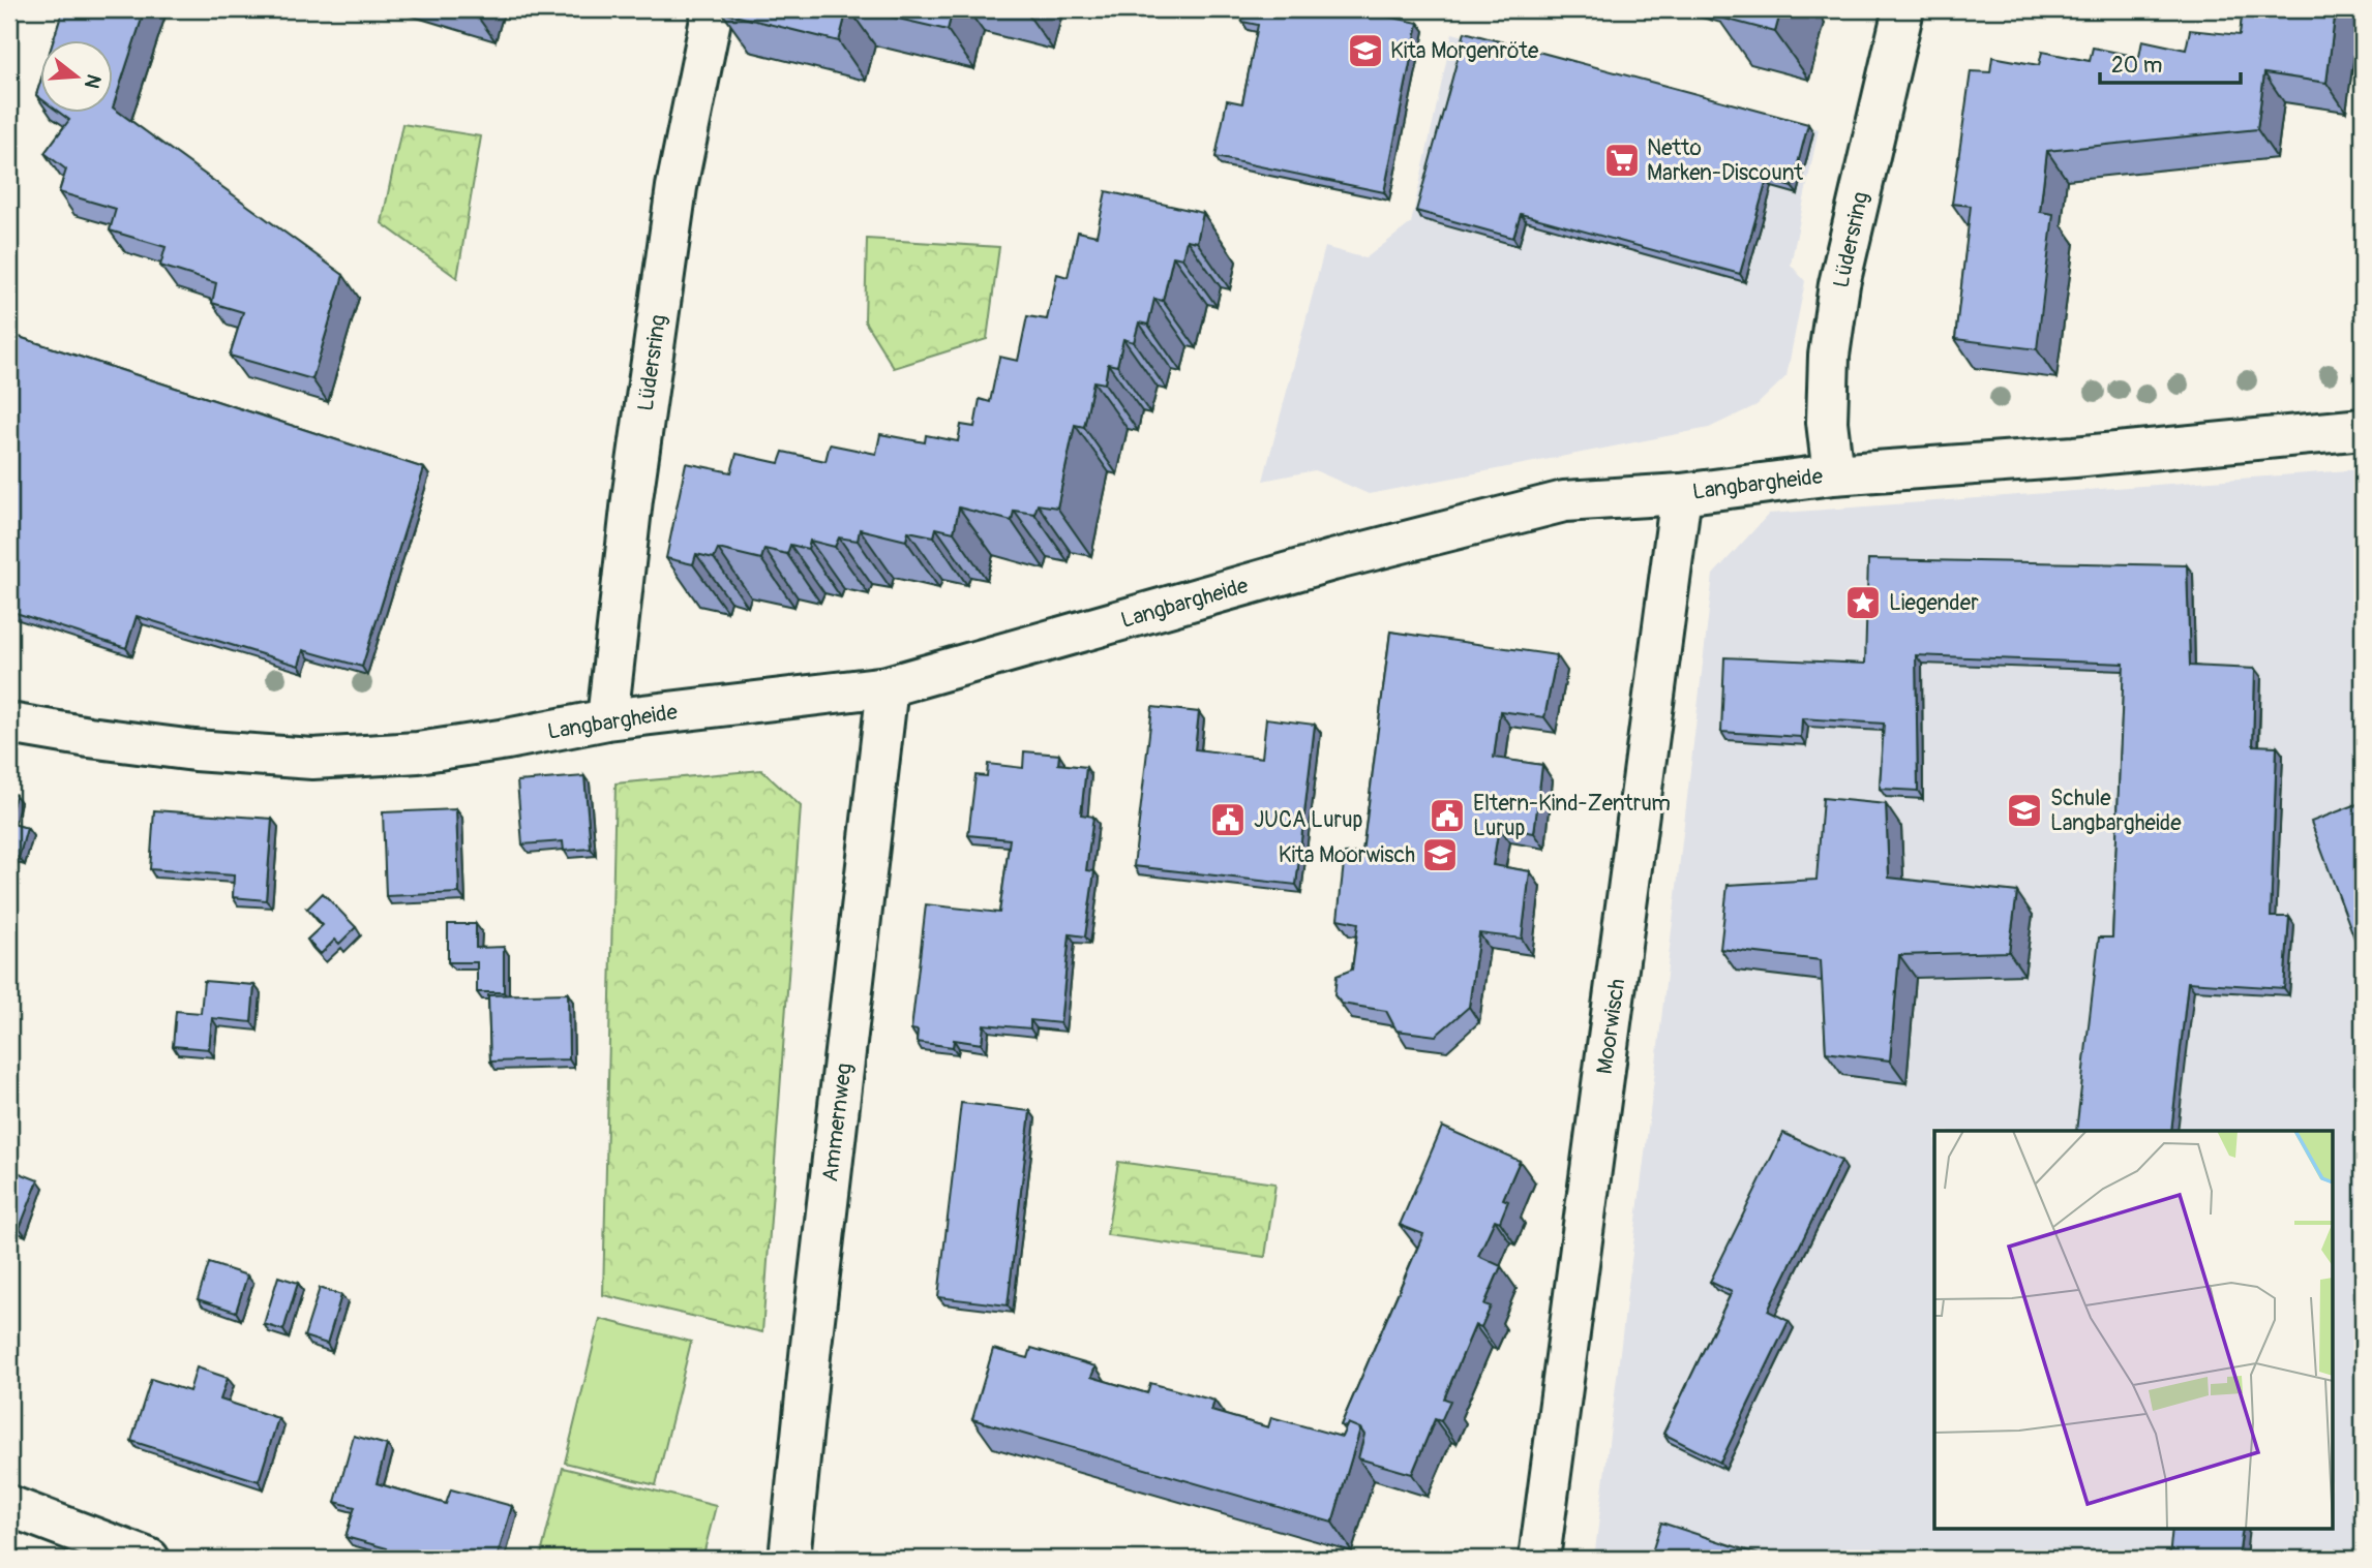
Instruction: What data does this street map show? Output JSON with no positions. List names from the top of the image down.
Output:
{
  "streets": {
    "street": [
      "Lüdersring",
      "Langbargheide",
      "Moorwisch",
      "Ammernweg"
    ]
  },
  "crossings": [
    ["Lüdersring", "Langbargheide"],
    ["Langbargheide", "Moorwisch"],
    ["Langbargheide", "Ammernweg"]
  ],
  "places": {
    "school or university": ["Kita Morgenröte", "Schule Langbargheide", "Kita Moorwisch"],
    "supermarket": ["Netto Marken-Discount"],
    "place": ["Liegender"],
    "public building": ["Eltern-Kind-Zentrum Lurup", "JUCA Lurup"]
  },
  "scale_bar": "20 m",
  "north": "right"
}
